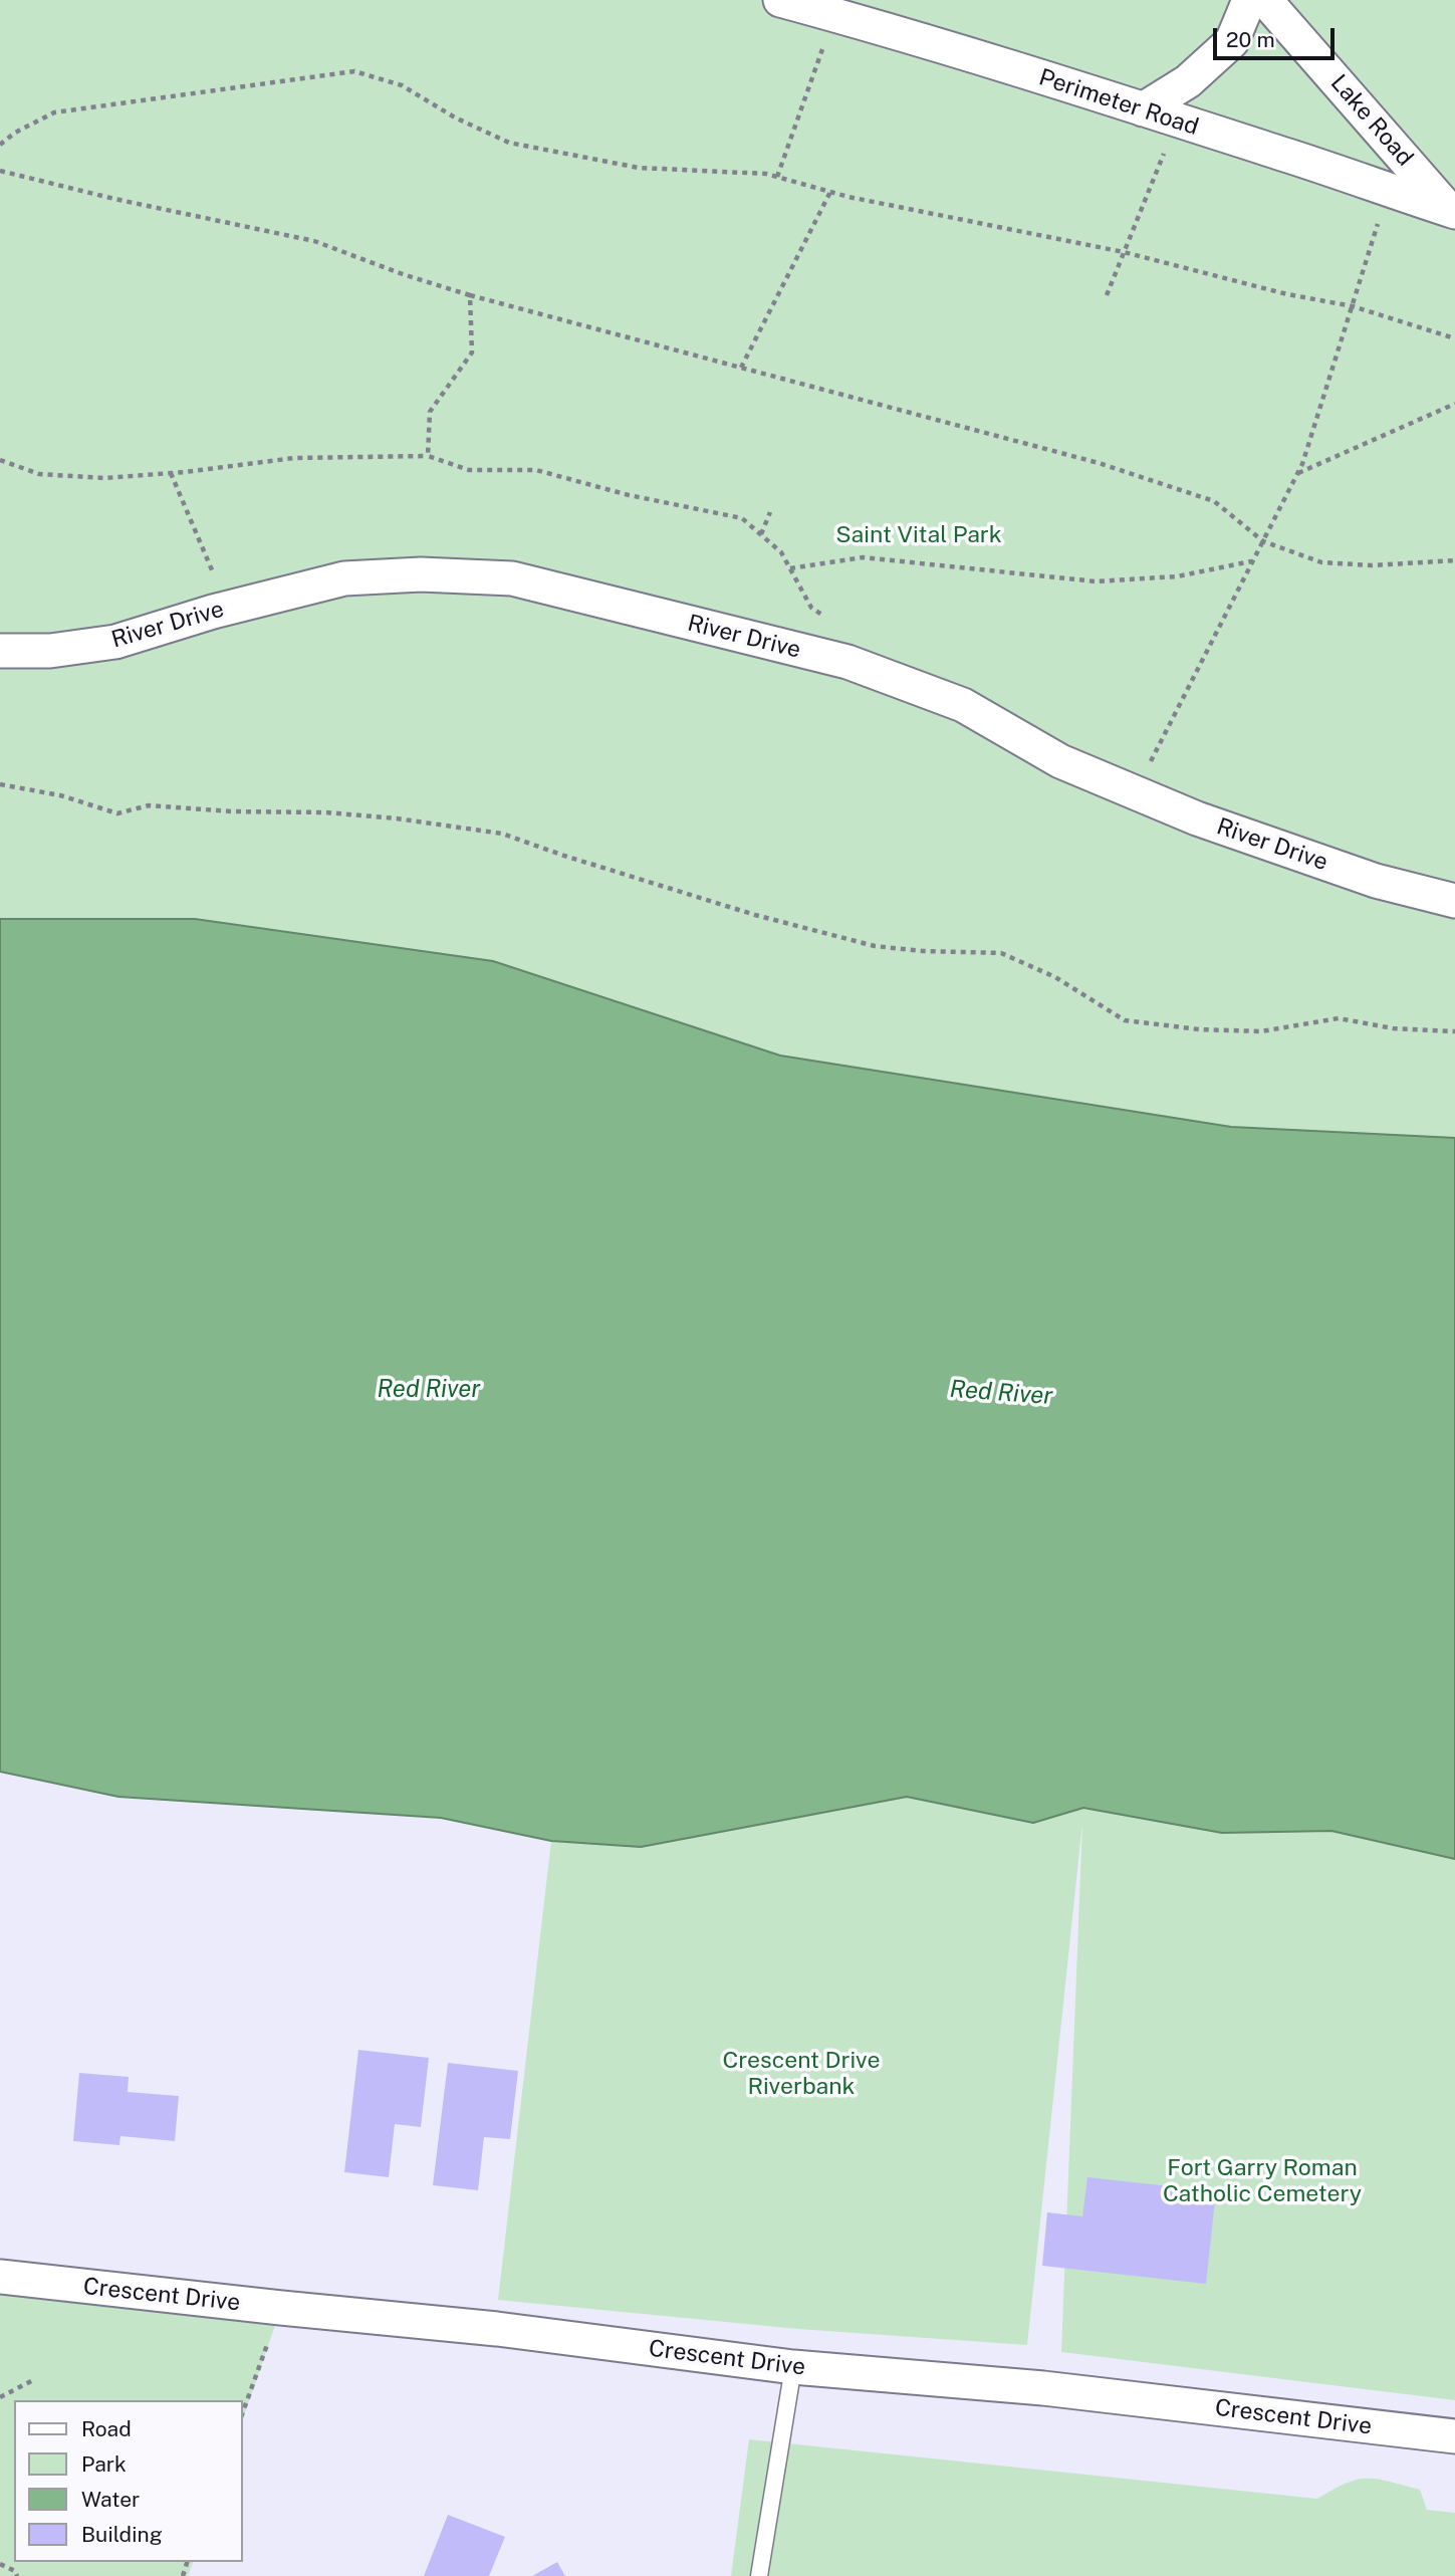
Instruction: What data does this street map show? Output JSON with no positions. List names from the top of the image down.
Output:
{
  "streets": {
    "street": [
      "Perimeter Road",
      "Lake Road",
      "River Drive",
      "Crescent Drive"
    ]
  },
  "crossings": [
    ["Perimeter Road", "Lake Road"]
  ],
  "water": ["Red River"],
  "parks": ["Saint Vital Park", "Crescent Drive Riverbank", "Fort Garry Roman Catholic Cemetery"],
  "legend": [
    "Road",
    "Park",
    "Water",
    "Building"
  ],
  "scale_bar": "20 m"
}
